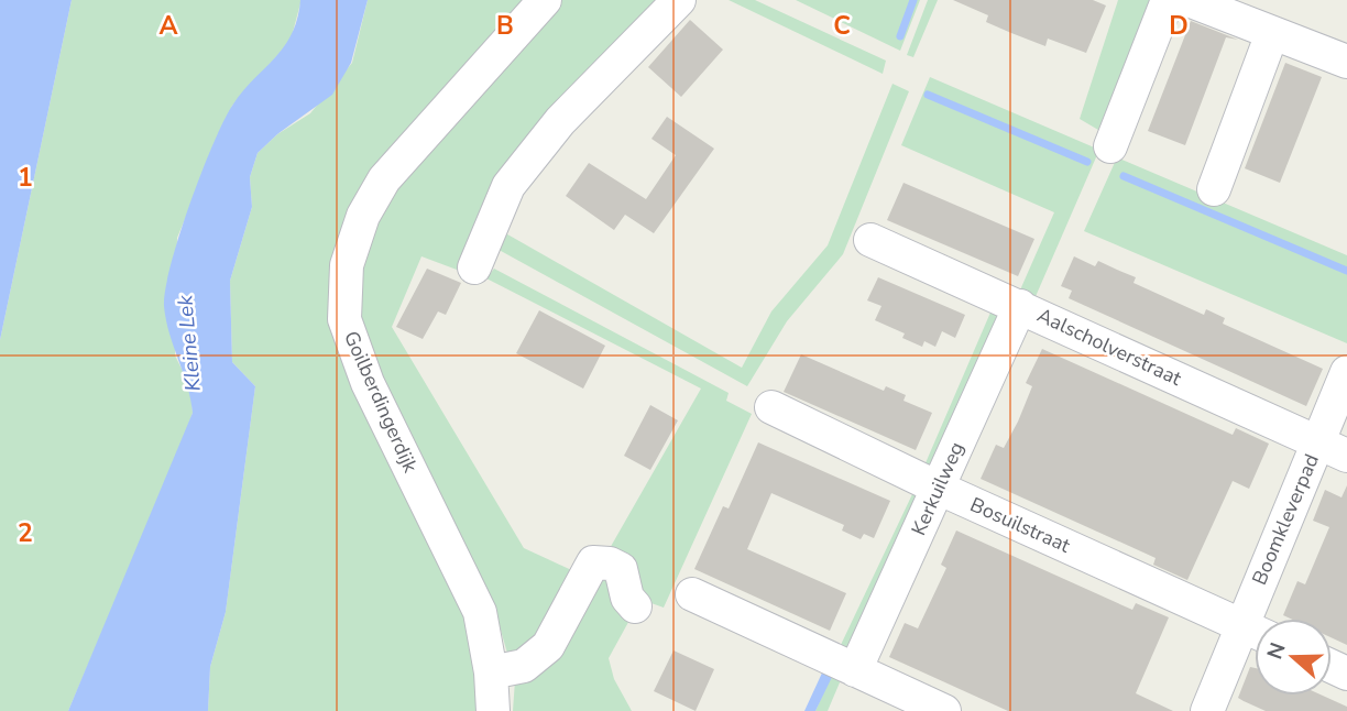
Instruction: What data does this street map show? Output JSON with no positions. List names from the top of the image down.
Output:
{
  "streets": {
    "street": [
      "Aalscholverstraat",
      "Goilberdingerdijk",
      "Kerkuilweg",
      "Boomkleverpad",
      "Bosuilstraat"
    ]
  },
  "crossings": [
    ["Aalscholverstraat", "Kerkuilweg"],
    ["Aalscholverstraat", "Boomkleverpad"],
    ["Kerkuilweg", "Bosuilstraat"]
  ],
  "water": ["Kleine Lek"],
  "north": "left",
  "grid": {
    "columns": [
      "A",
      "B",
      "C",
      "D"
    ],
    "rows": ["1", "2"]
  }
}
